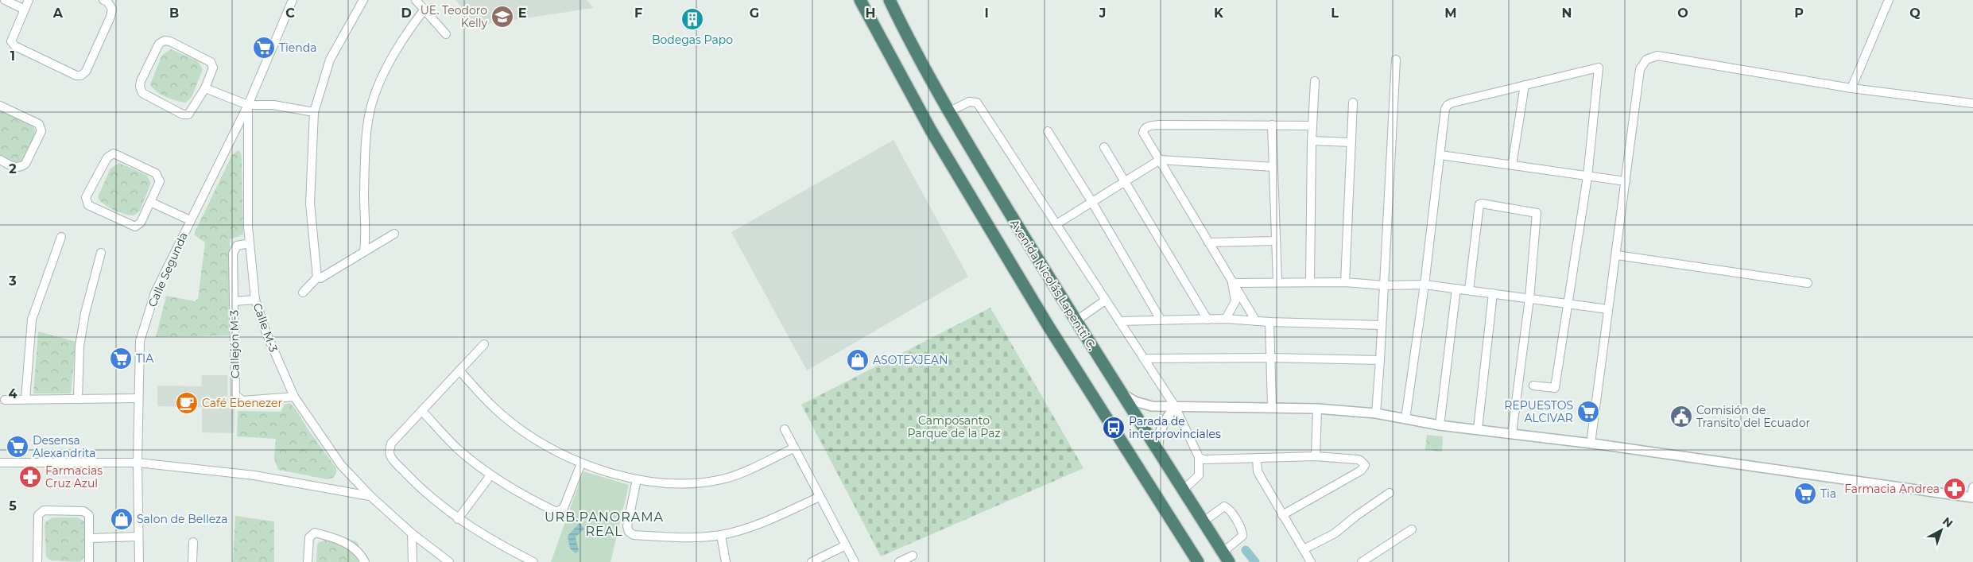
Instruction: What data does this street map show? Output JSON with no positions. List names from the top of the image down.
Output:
{
  "streets": {
    "highway": ["Avenida Nicolás Lapentti C."],
    "street": ["Calle Segunda", "Calle M-3", "Callejón M-3"]
  },
  "crossings": [
    ["Calle Segunda", "Calle M-3"],
    ["Calle M-3", "Callejón M-3"]
  ],
  "districts": ["URB.PANORAMA REAL"],
  "parks": ["Camposanto Parque de la Paz"],
  "places": {
    "school or university": ["UE. Teodoro Kelly"],
    "building": ["Bodegas Papo"],
    "supermarket": [
      "Tienda",
      "TIA",
      "REPUESTOS ALCIVAR",
      "Desensa Alexandrita",
      "Tia"
    ],
    "shop": ["ASOTEXJEAN", "Salon de Belleza"],
    "cafe": ["Café Ebenezer"],
    "public building": ["Comisión de Transito del Ecuador"],
    "bus stop": ["Parada de interprovinciales"],
    "pharmacy": ["Farmacias Cruz Azul", "Farmacia Andrea"]
  },
  "north": "top right",
  "grid": {
    "columns": [
      "A",
      "B",
      "C",
      "D",
      "E",
      "F",
      "G",
      "H",
      "I",
      "J",
      "K",
      "L",
      "M",
      "N",
      "O",
      "P",
      "Q"
    ],
    "rows": [
      "1",
      "2",
      "3",
      "4",
      "5"
    ]
  }
}
